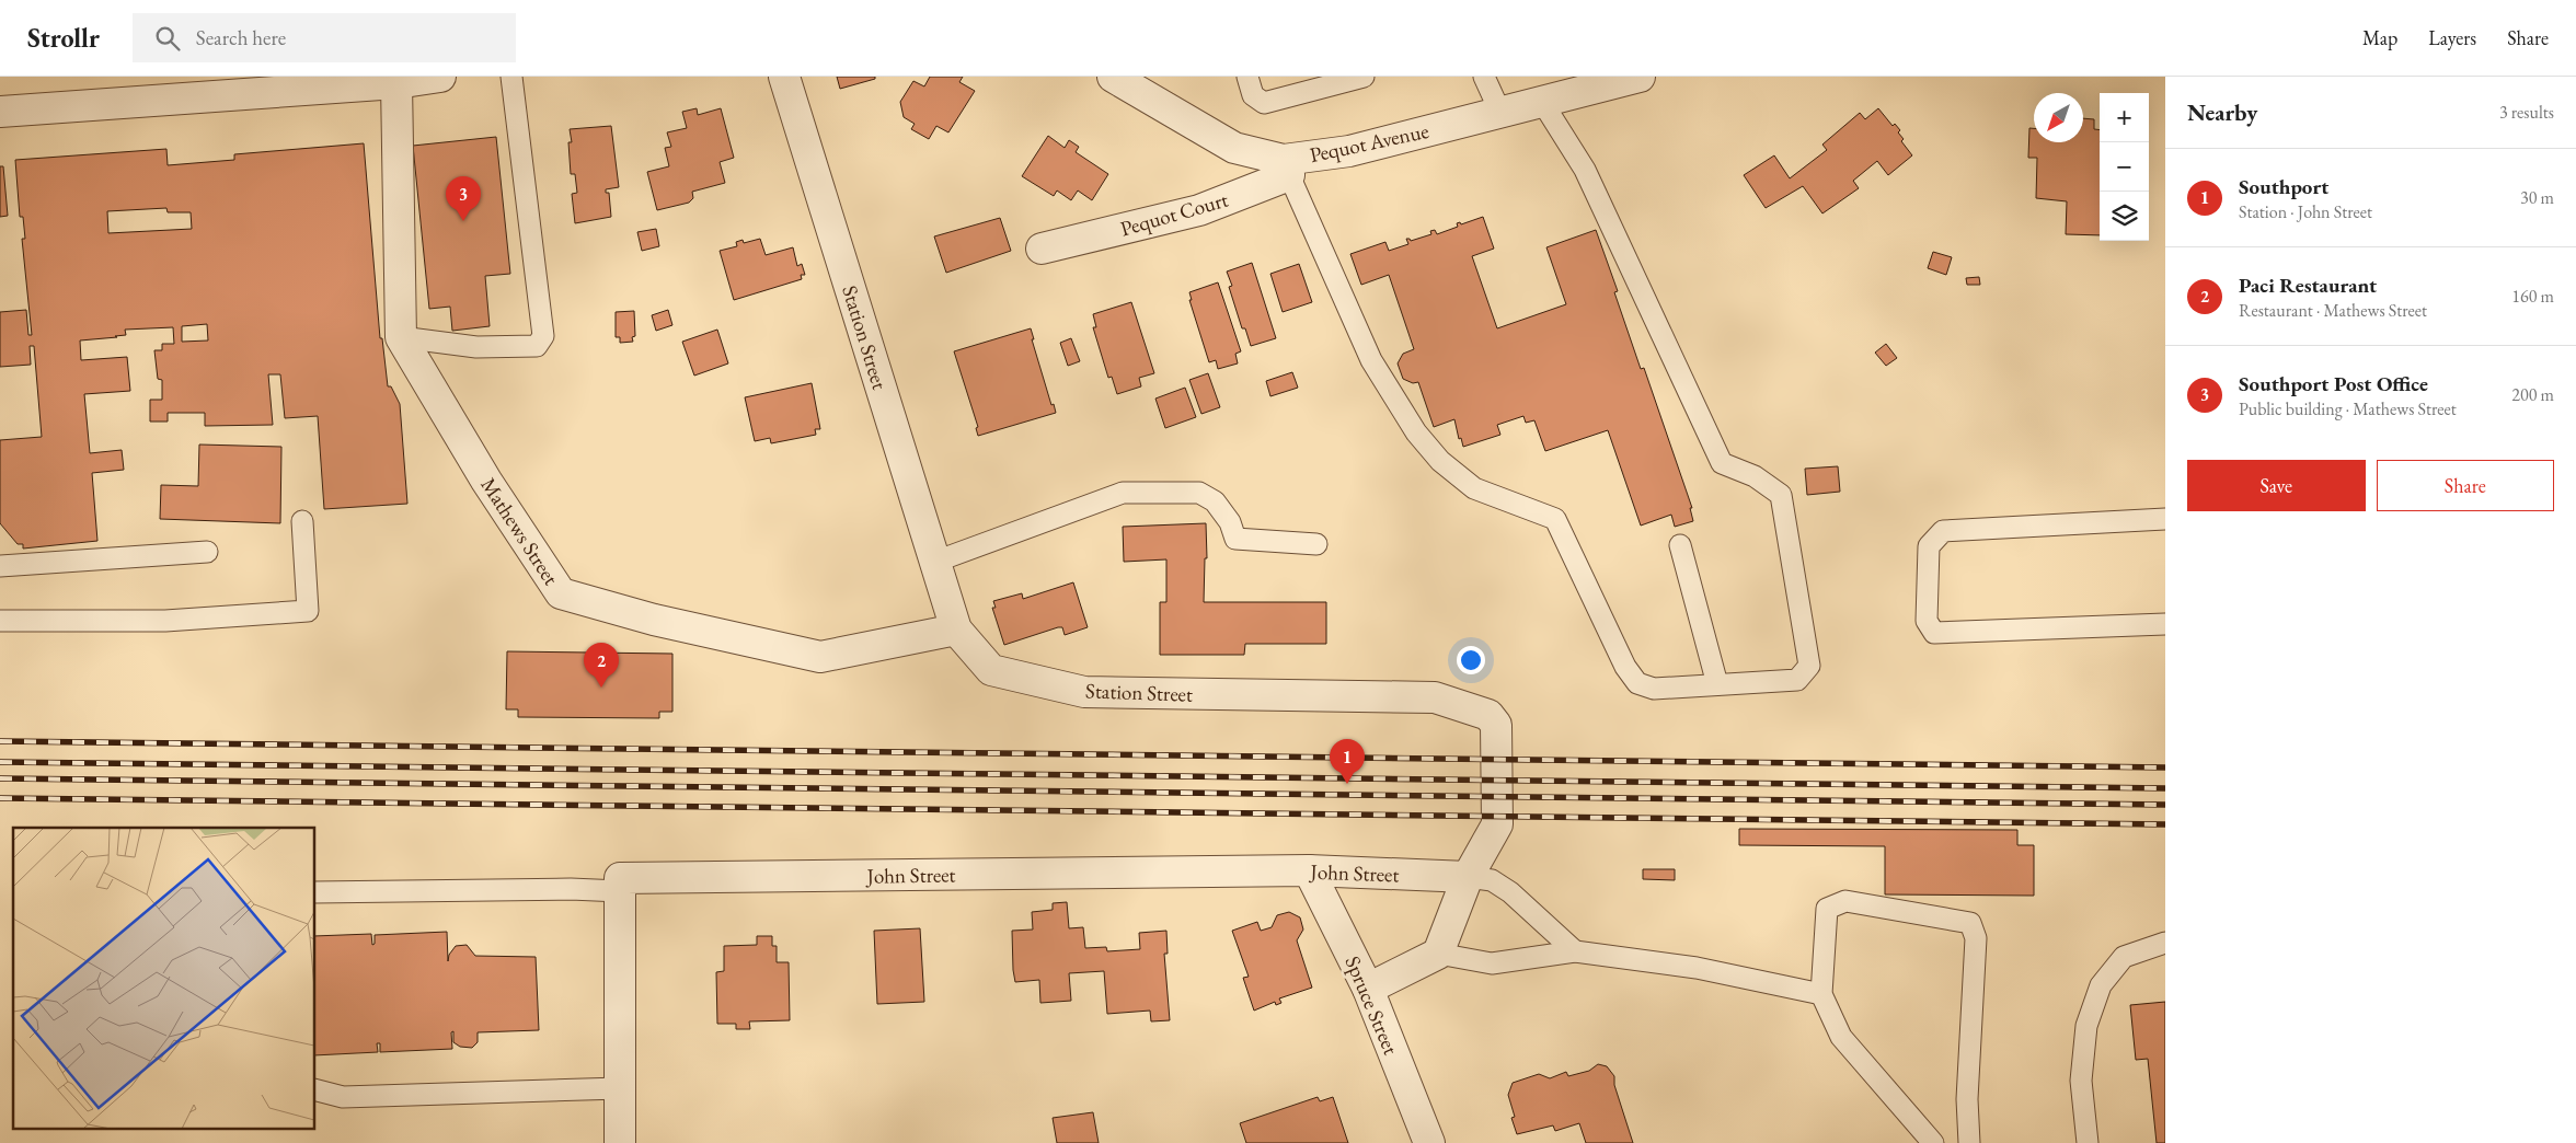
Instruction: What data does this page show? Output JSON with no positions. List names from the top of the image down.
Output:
{
  "streets": {
    "street": [
      "Pequot Avenue",
      "Pequot Court",
      "Station Street",
      "Mathews Street",
      "John Street",
      "Spruce Street"
    ]
  },
  "crossings": [
    ["Pequot Avenue", "Pequot Court"],
    ["Station Street", "Mathews Street"],
    ["Station Street", "John Street"],
    ["John Street", "Spruce Street"]
  ],
  "north": "bottom left",
  "page": {
    "header": "Strollr",
    "search": "Search here",
    "nav": ["Map", "Layers", "Share"],
    "heading": ["Nearby", "3 results"],
    "map_buttons": ["+", "−"],
    "list": [
      {
        "mark": "1",
        "name": "Southport",
        "note": "Station · John Street",
        "value": "30 m"
      },
      {
        "mark": "2",
        "name": "Paci Restaurant",
        "note": "Restaurant · Mathews Street",
        "value": "160 m"
      },
      {
        "mark": "3",
        "name": "Southport Post Office",
        "note": "Public building · Mathews Street",
        "value": "200 m"
      }
    ],
    "pins": ["3", "2", "1"],
    "buttons": ["Save", "Share"]
  }
}
